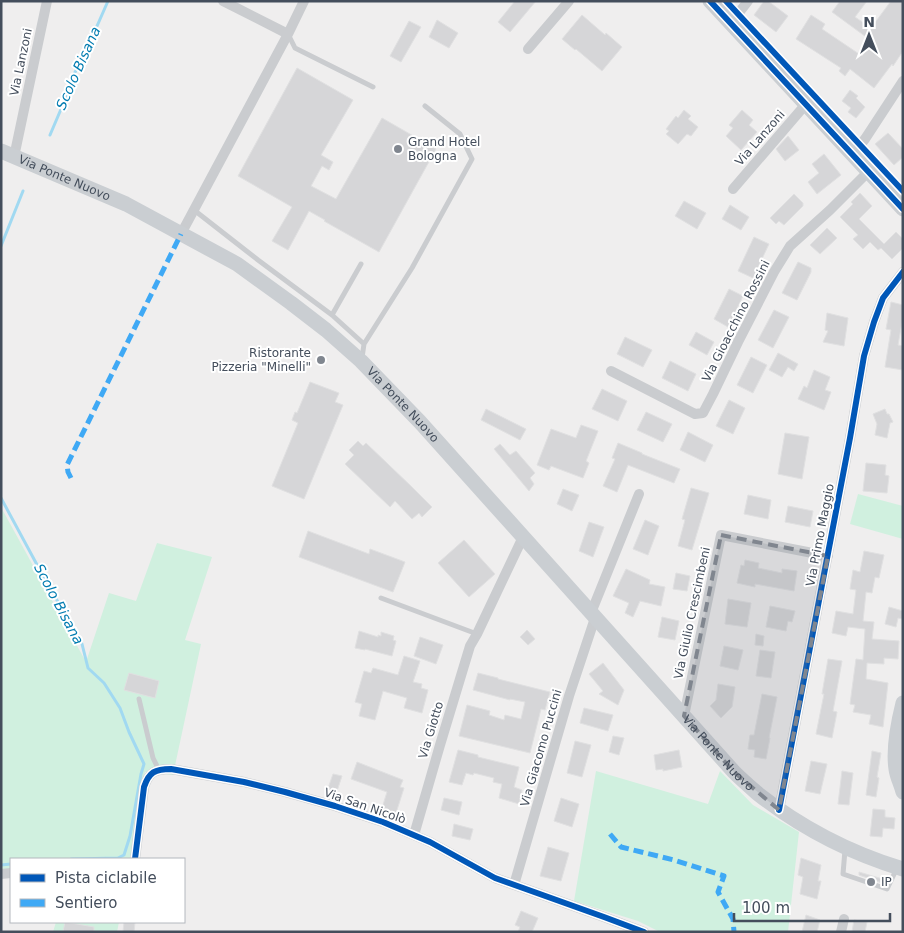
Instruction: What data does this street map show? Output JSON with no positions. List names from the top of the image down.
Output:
{
  "streets": {
    "main road": ["Via Ponte Nuovo"],
    "street": [
      "Via Lanzoni",
      "Via Gioacchino Rossini",
      "Via Primo Maggio",
      "Via Giulio Crescimbeni",
      "Via Giotto",
      "Via Giacomo Puccini",
      "Via San Nicolò"
    ]
  },
  "crossings": [
    ["Via Lanzoni", "Via Ponte Nuovo"],
    ["Via Ponte Nuovo", "Via Primo Maggio"],
    ["Via Ponte Nuovo", "Via Giulio Crescimbeni"],
    ["Via Ponte Nuovo", "Via Giotto"],
    ["Via Ponte Nuovo", "Via Giacomo Puccini"],
    ["Via Primo Maggio", "Via Giulio Crescimbeni"],
    ["Via Giotto", "Via San Nicolò"],
    ["Via Giacomo Puccini", "Via San Nicolò"]
  ],
  "water": ["Scolo Bisana"],
  "places": ["Grand Hotel Bologna", "Ristorante Pizzeria \"Minelli\"", "IP"],
  "legend": ["Pista ciclabile", "Sentiero"],
  "scale_bar": "100 m",
  "north": "top"
}
